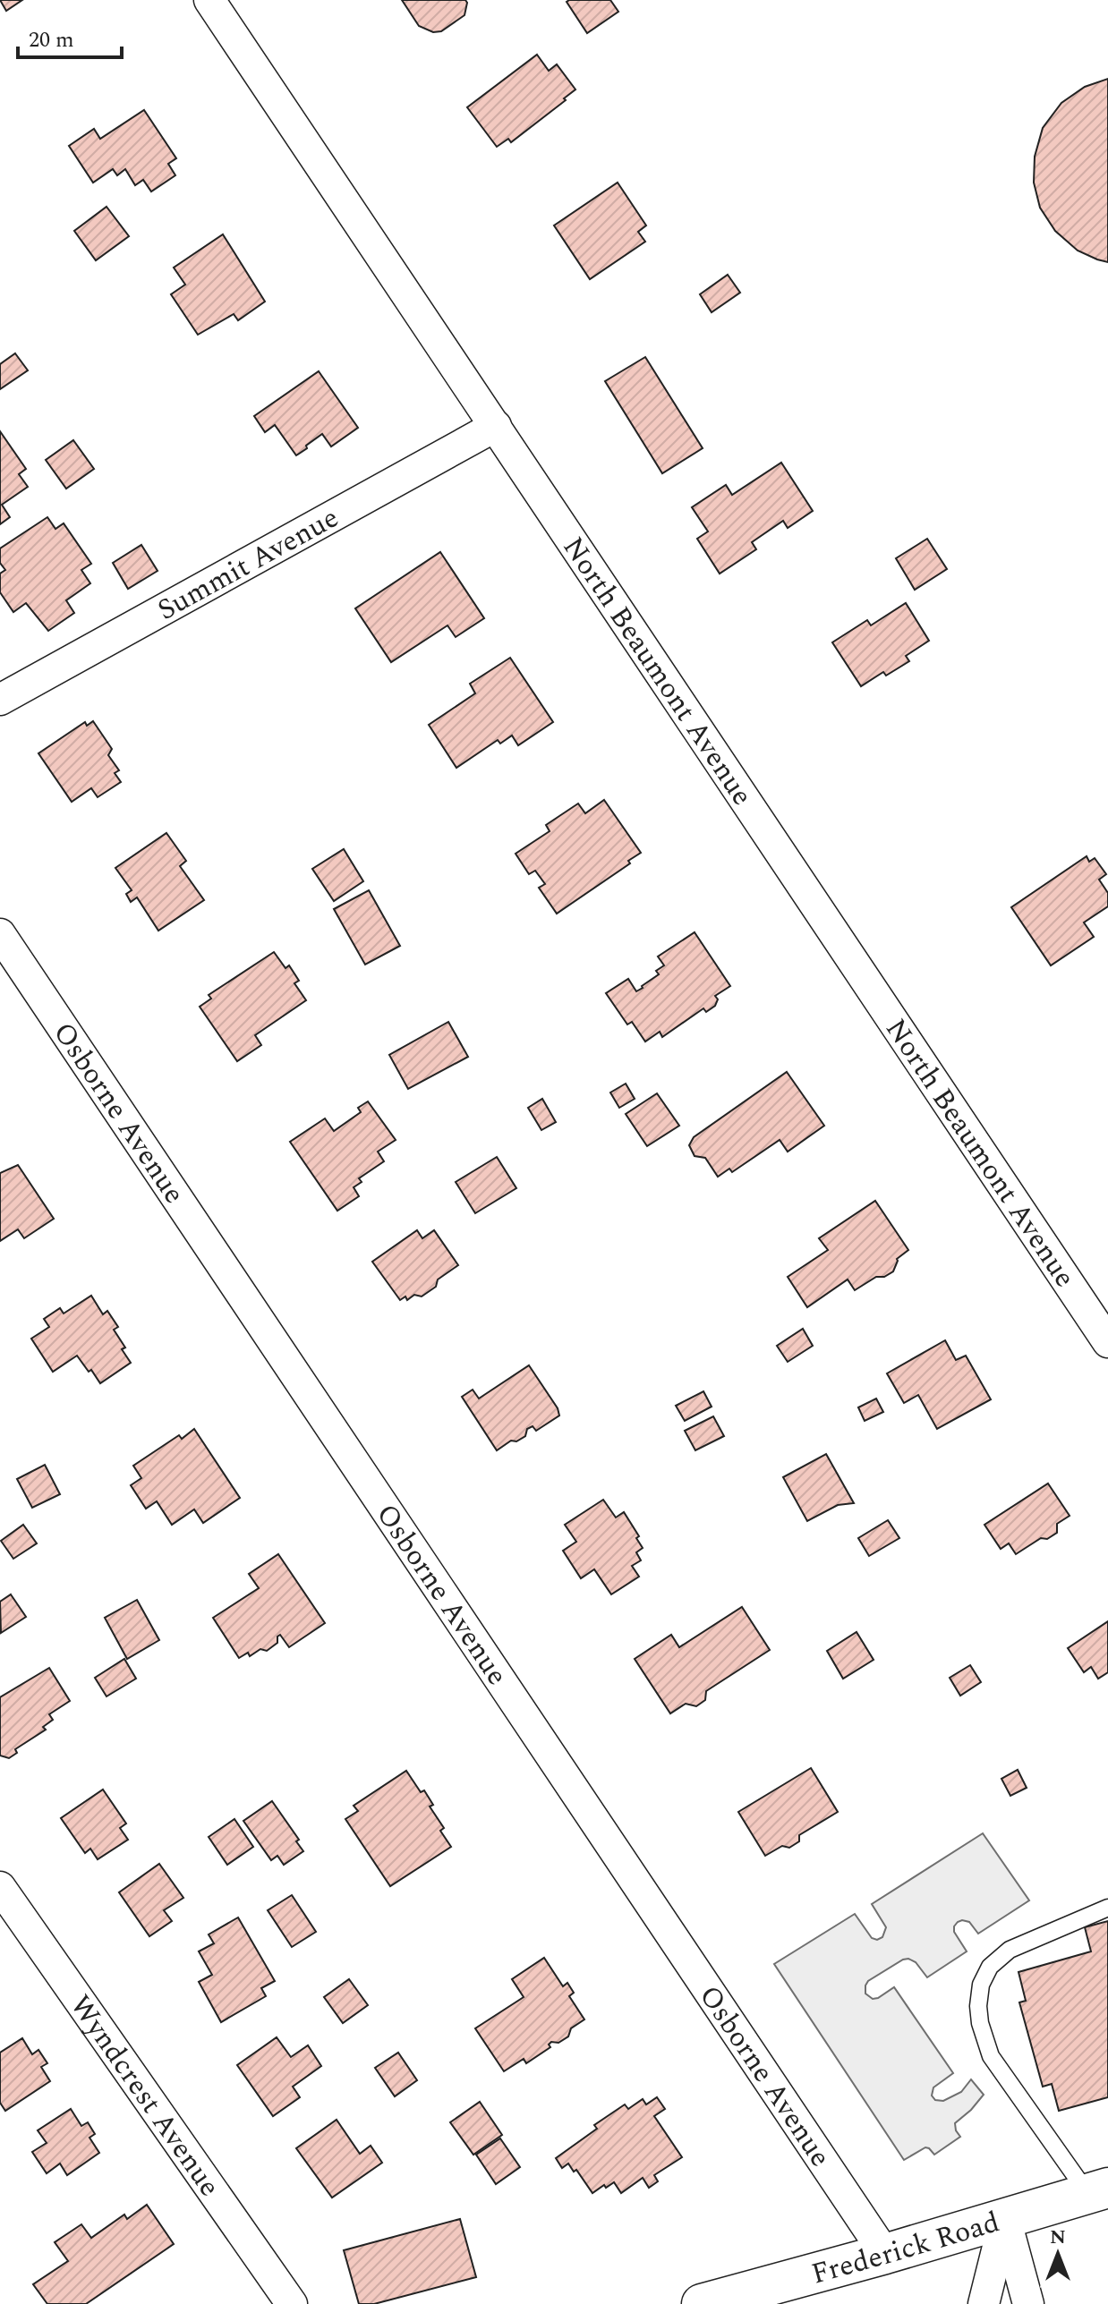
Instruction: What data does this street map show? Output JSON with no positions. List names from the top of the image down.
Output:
{
  "streets": {
    "main road": ["Frederick Road"],
    "street": [
      "Summit Avenue",
      "North Beaumont Avenue",
      "Osborne Avenue",
      "Wyndcrest Avenue"
    ]
  },
  "crossings": [
    ["Summit Avenue", "North Beaumont Avenue"],
    ["Osborne Avenue", "Frederick Road"]
  ],
  "scale_bar": "20 m",
  "north": "top"
}
